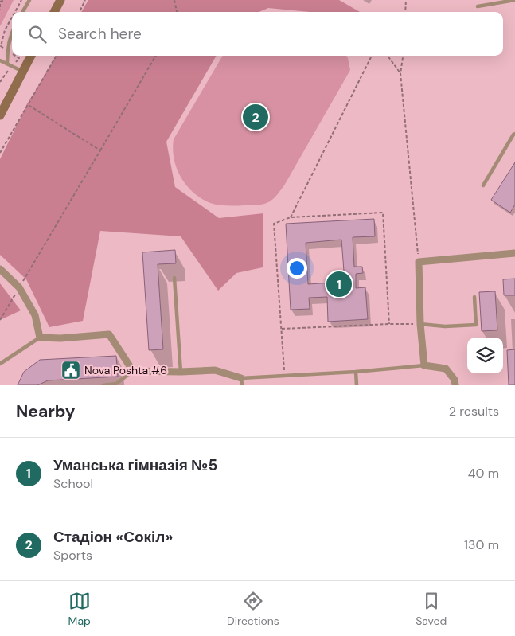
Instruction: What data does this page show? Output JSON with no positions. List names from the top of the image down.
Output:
{
  "places": {
    "public building": ["Nova Poshta #6"]
  },
  "page": {
    "search": "Search here",
    "pins": ["2", "1"],
    "heading": ["Nearby", "2 results"],
    "list": [
      {
        "mark": "1",
        "name": "Уманська гімназія №5",
        "note": "School",
        "value": "40 m"
      },
      {
        "mark": "2",
        "name": "Стадіон «Сокіл»",
        "note": "Sports",
        "value": "130 m"
      }
    ],
    "nav": ["Map", "Directions", "Saved"]
  }
}
